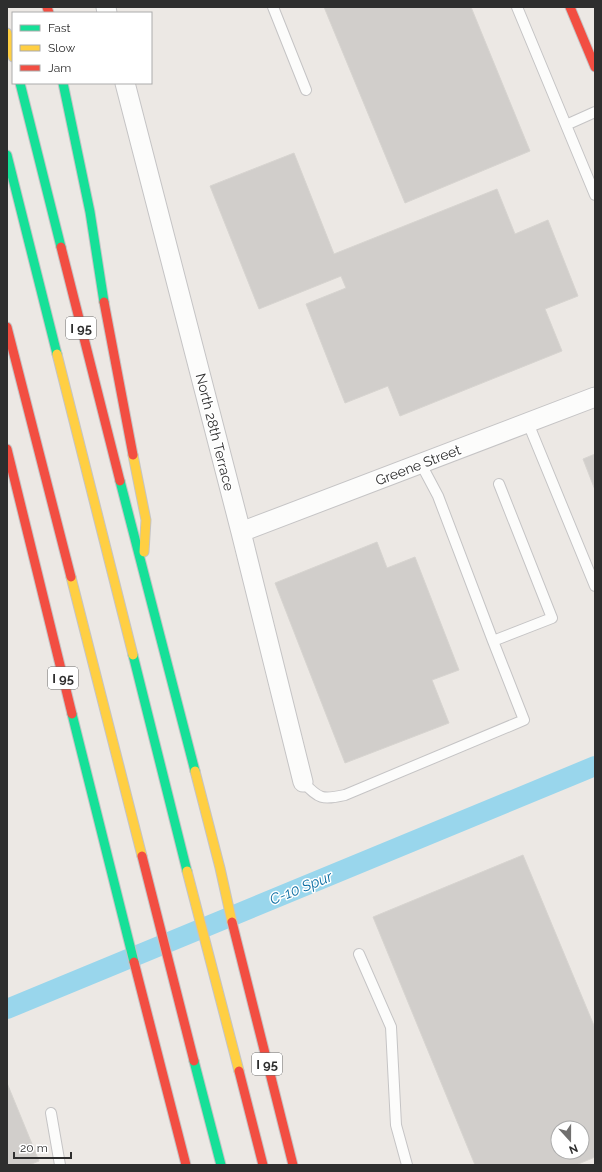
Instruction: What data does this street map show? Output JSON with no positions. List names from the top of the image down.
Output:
{
  "streets": {
    "main road": ["I 95"],
    "street": ["North 28th Terrace", "Greene Street"]
  },
  "crossings": [
    ["North 28th Terrace", "Greene Street"]
  ],
  "water": ["C-10 Spur"],
  "legend": ["Fast", "Slow", "Jam"],
  "scale_bar": "20 m",
  "north": "bottom"
}
